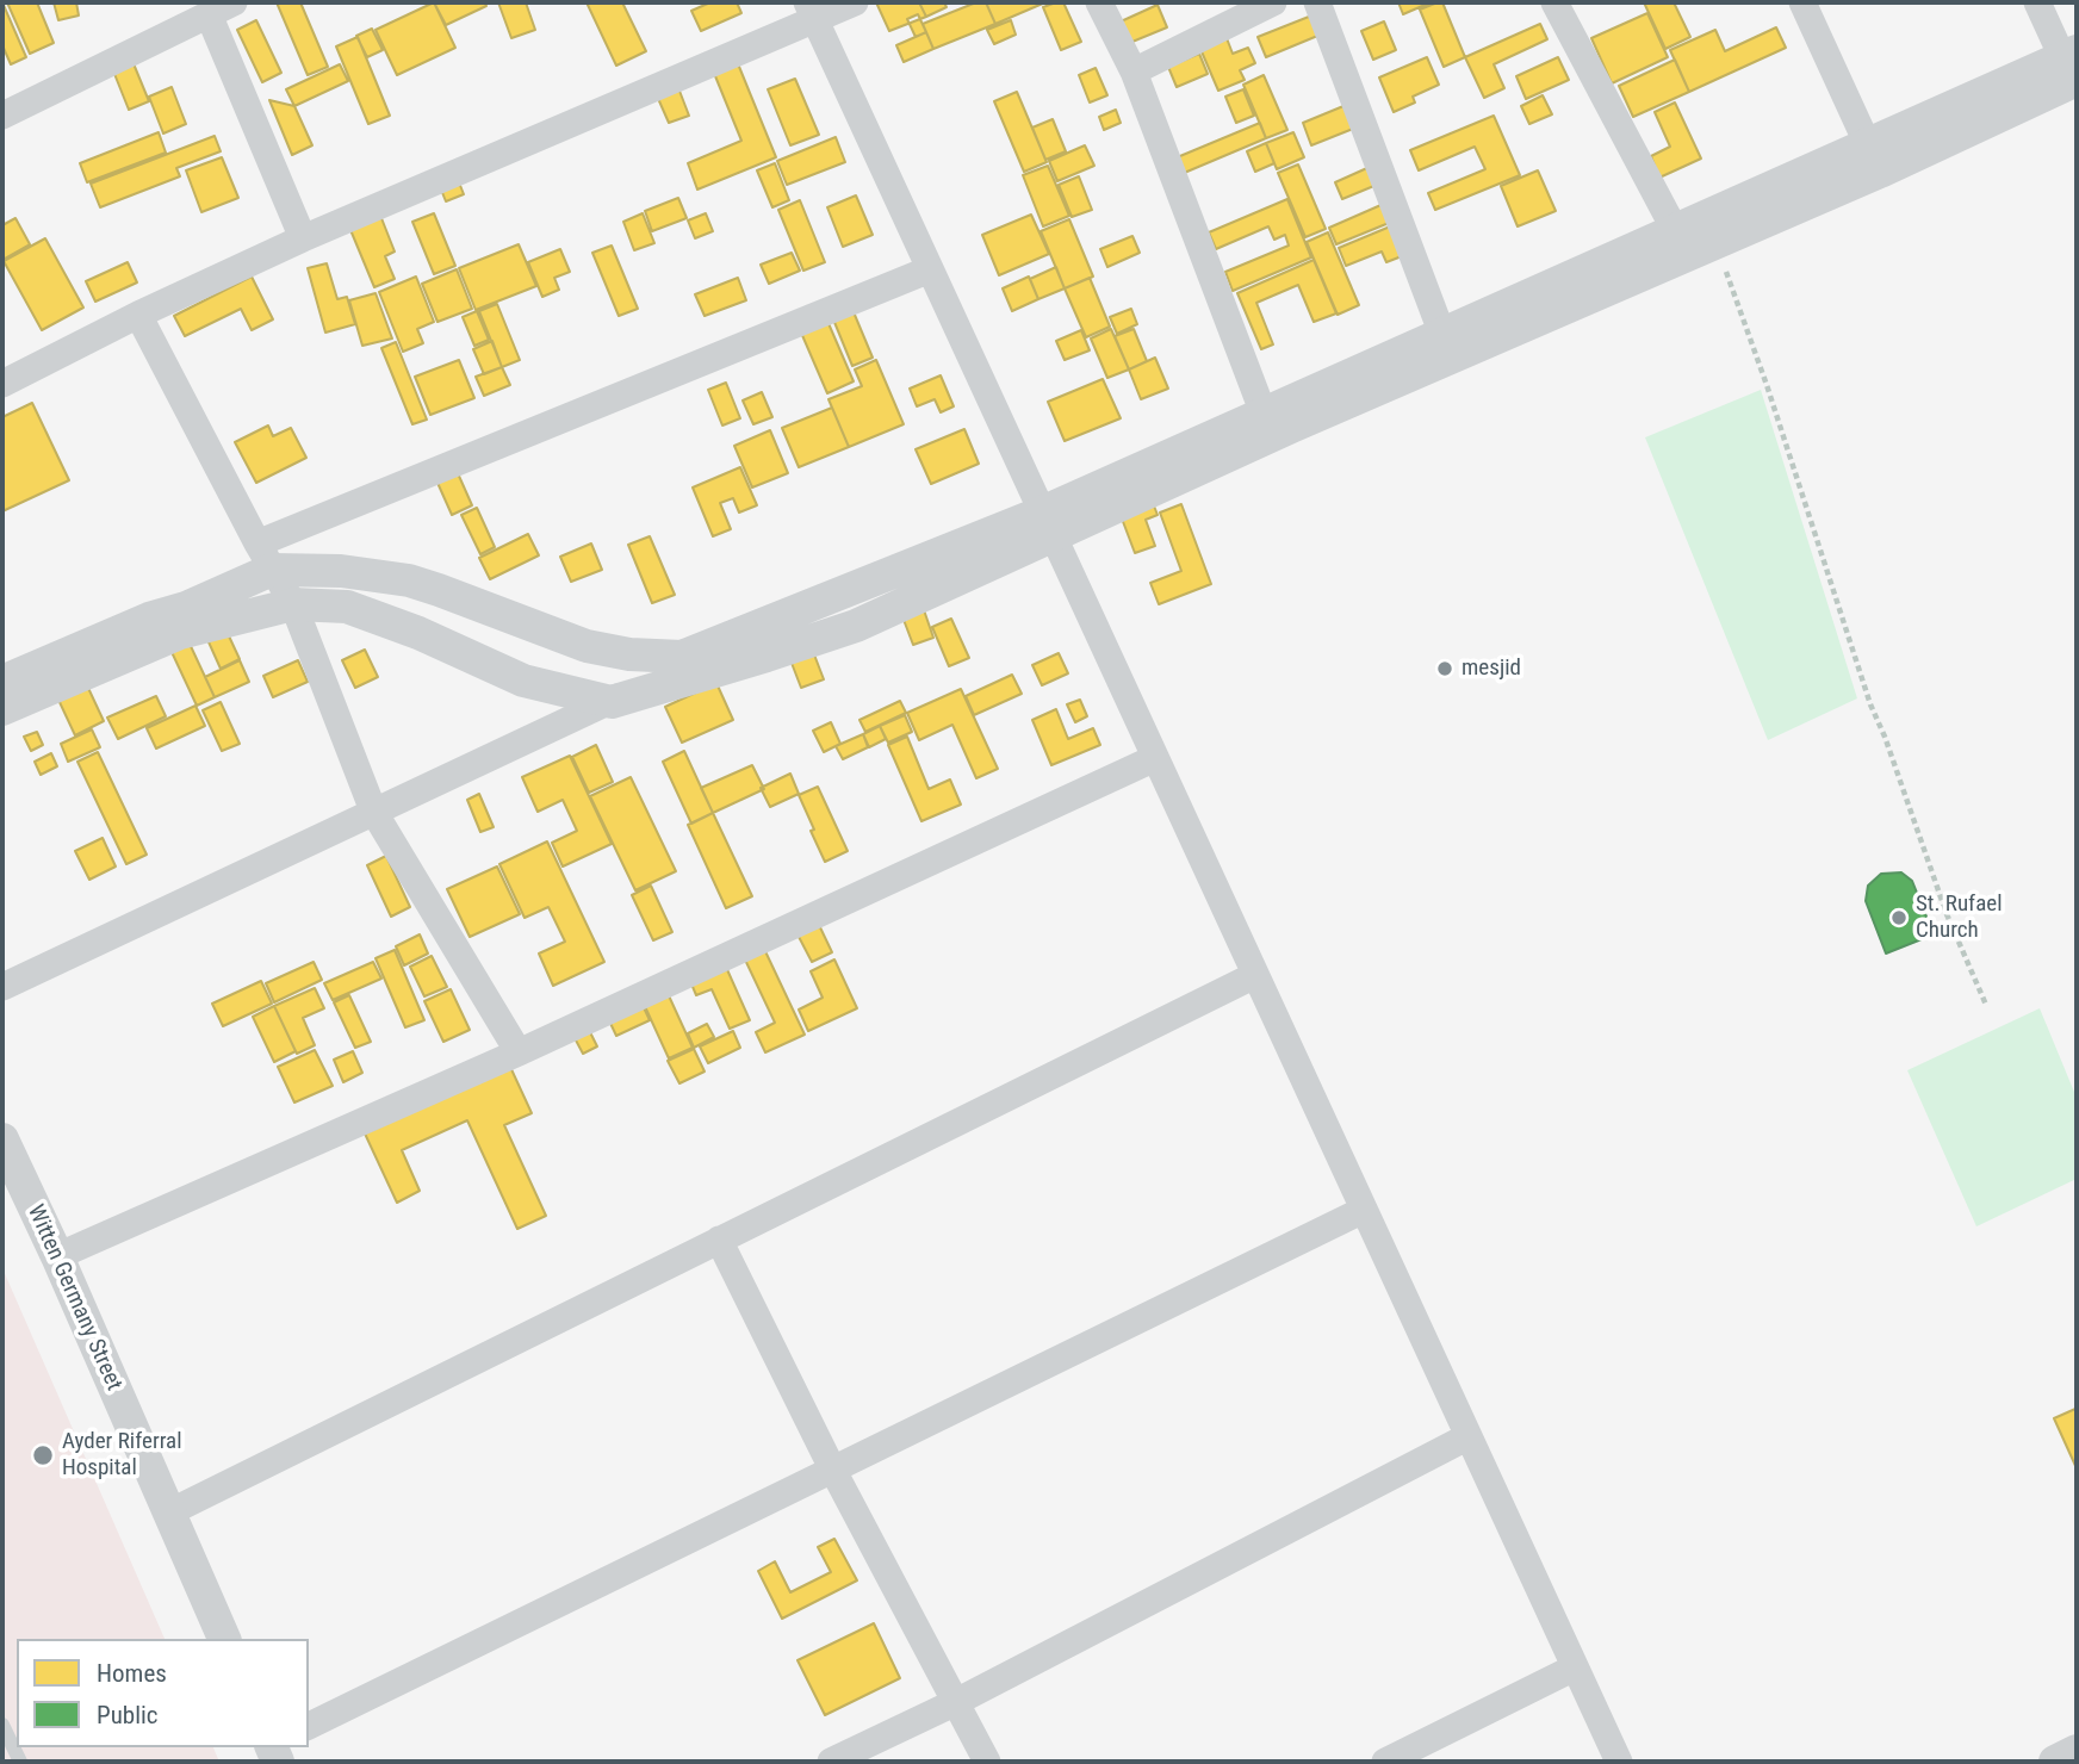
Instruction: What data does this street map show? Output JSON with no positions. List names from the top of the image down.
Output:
{
  "streets": {
    "street": ["Witten Germany Street"]
  },
  "places": ["mesjid", "St. Rufael Church", "Ayder Riferral Hospital"],
  "legend": ["Homes", "Public"]
}
